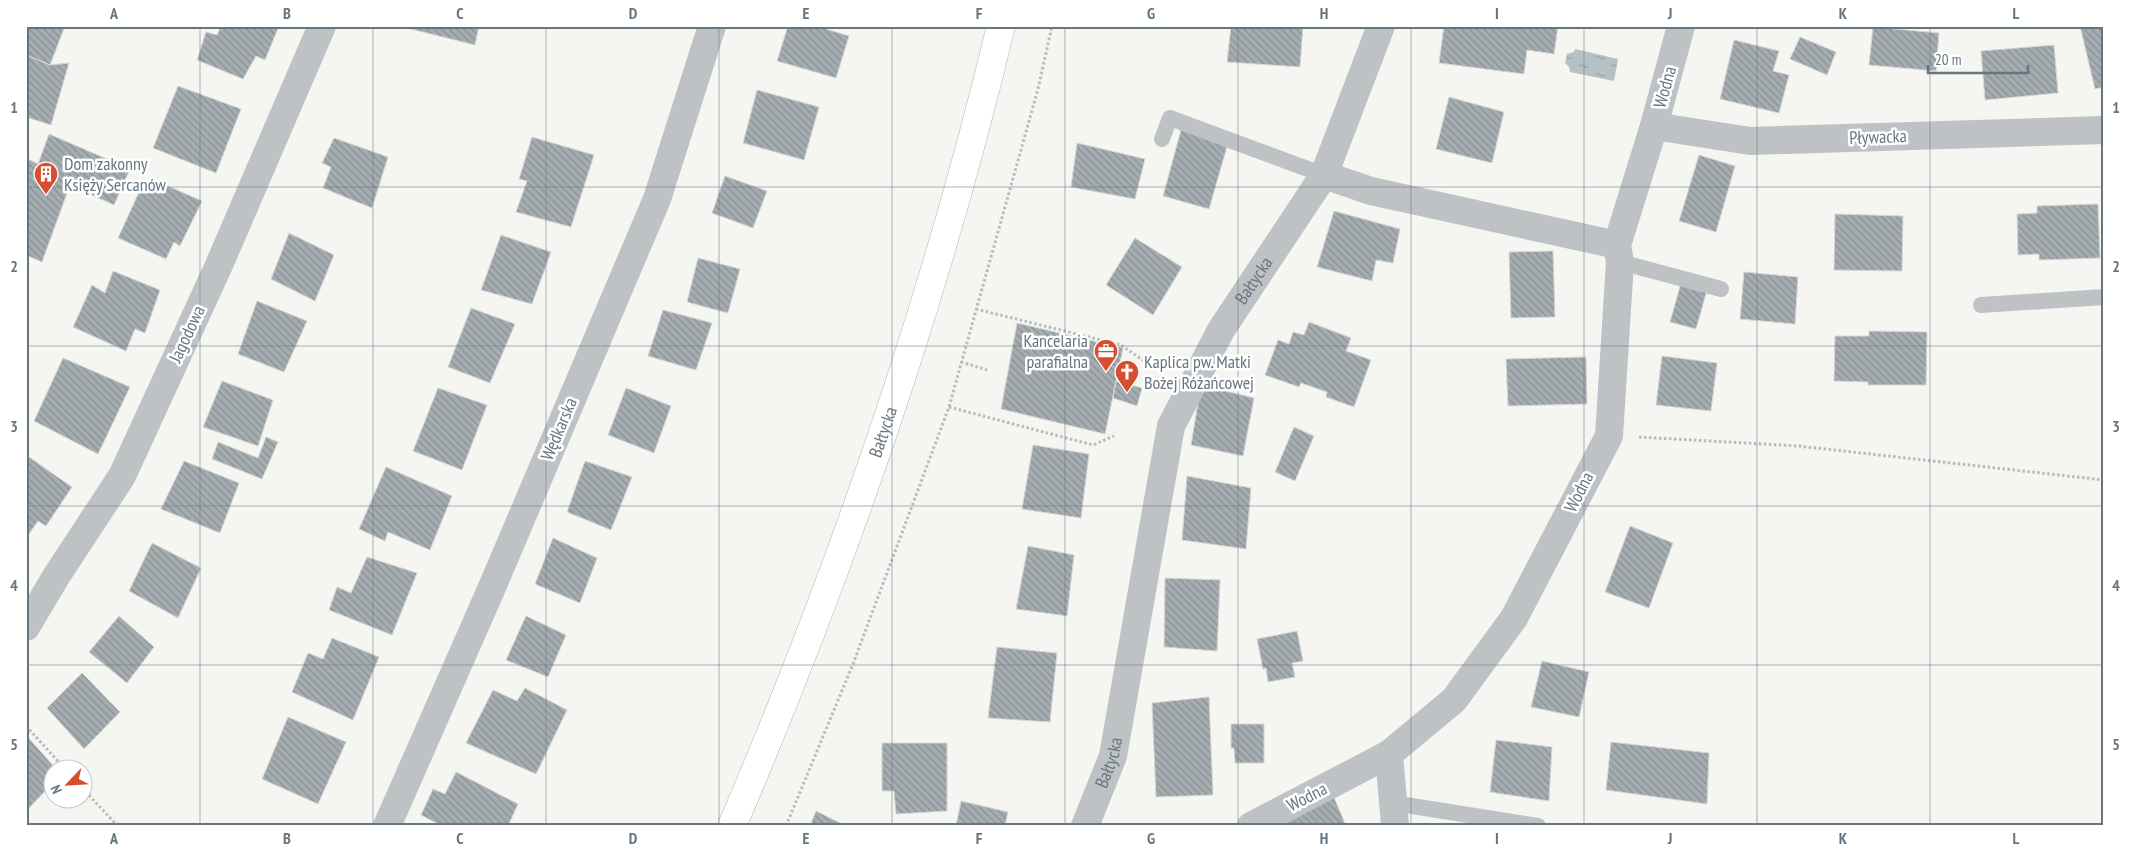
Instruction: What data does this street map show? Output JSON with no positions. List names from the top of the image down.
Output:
{
  "streets": {
    "main road": ["Bałtycka"],
    "street": [
      "Wodna",
      "Pływacka",
      "Jagodowa",
      "Wędkarska"
    ]
  },
  "crossings": [
    ["Wodna", "Pływacka"]
  ],
  "places": {
    "building": ["Dom zakonny Księży Sercanów"],
    "office": ["Kancelaria parafialna"],
    "church": ["Kaplica pw. Matki Bożej Różańcowej"]
  },
  "scale_bar": "20 m",
  "north": "bottom left",
  "grid": {
    "columns": [
      "A",
      "B",
      "C",
      "D",
      "E",
      "F",
      "G",
      "H",
      "I",
      "J",
      "K",
      "L"
    ],
    "rows": [
      "1",
      "2",
      "3",
      "4",
      "5"
    ]
  }
}
